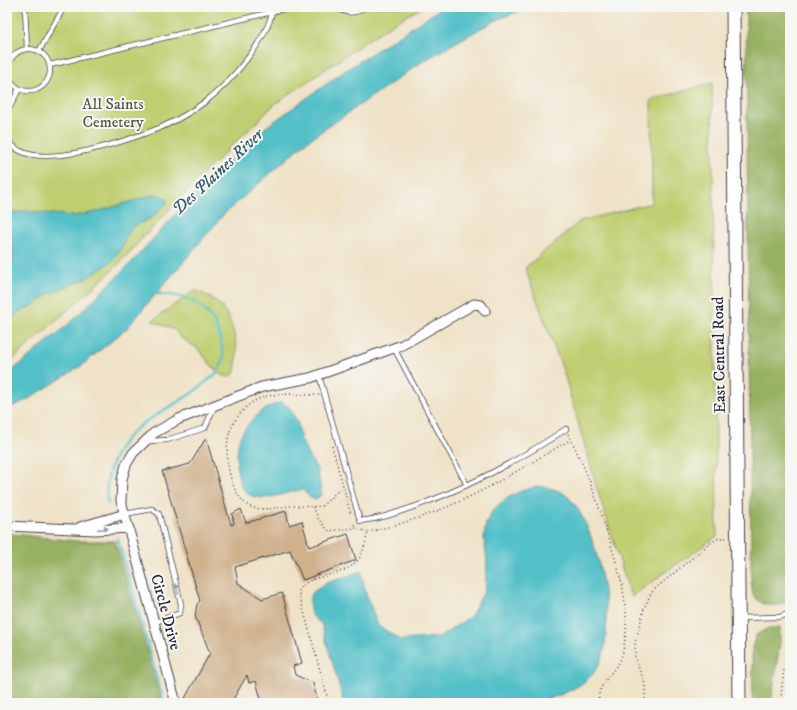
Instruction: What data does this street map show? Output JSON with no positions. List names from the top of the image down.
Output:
{
  "streets": {
    "main road": ["East Central Road"],
    "street": ["Circle Drive"]
  },
  "water": ["Des Plaines River"],
  "parks": ["All Saints Cemetery"]
}
